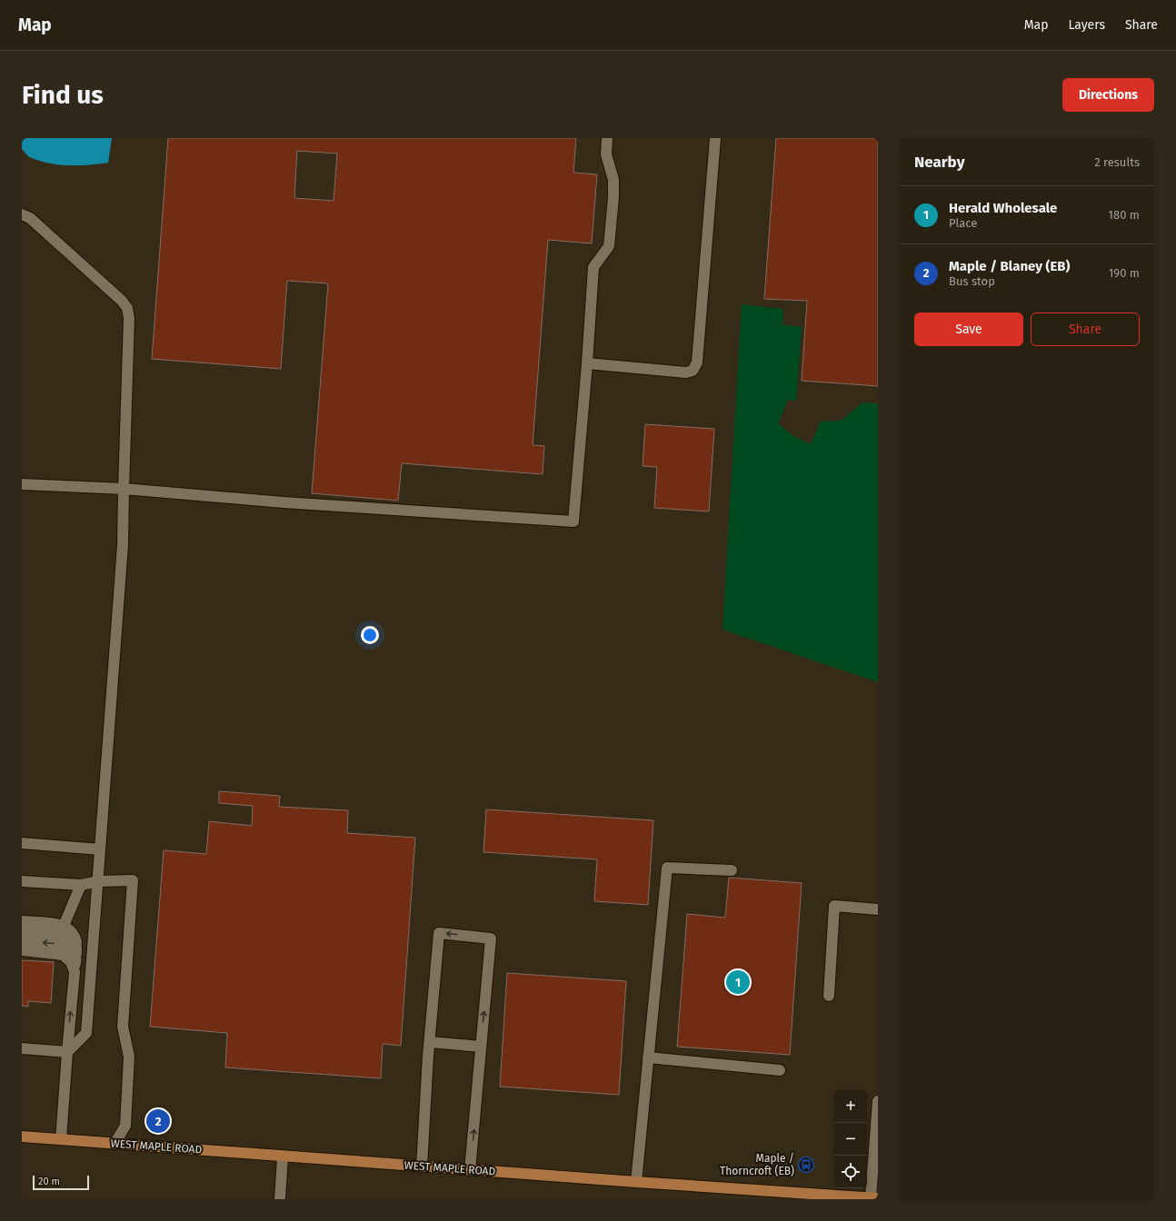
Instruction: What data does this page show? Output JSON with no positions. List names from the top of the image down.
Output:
{
  "streets": {
    "main road": ["WEST MAPLE ROAD"]
  },
  "places": {
    "bus stop": ["Maple / Thorncroft (EB)"]
  },
  "scale_bar": "20 m",
  "page": {
    "header": "Map",
    "nav": ["Map", "Layers", "Share"],
    "buttons": [
      "Directions",
      ["Save", "Share"]
    ],
    "title": "Find us",
    "heading": ["Nearby", "2 results"],
    "list": [
      {
        "mark": "1",
        "name": "Herald Wholesale",
        "note": "Place",
        "value": "180 m"
      },
      {
        "mark": "2",
        "name": "Maple / Blaney (EB)",
        "note": "Bus stop",
        "value": "190 m"
      }
    ],
    "pins": ["1", "2"],
    "map_buttons": ["+", "−"],
    "scale": "20 m"
  }
}
